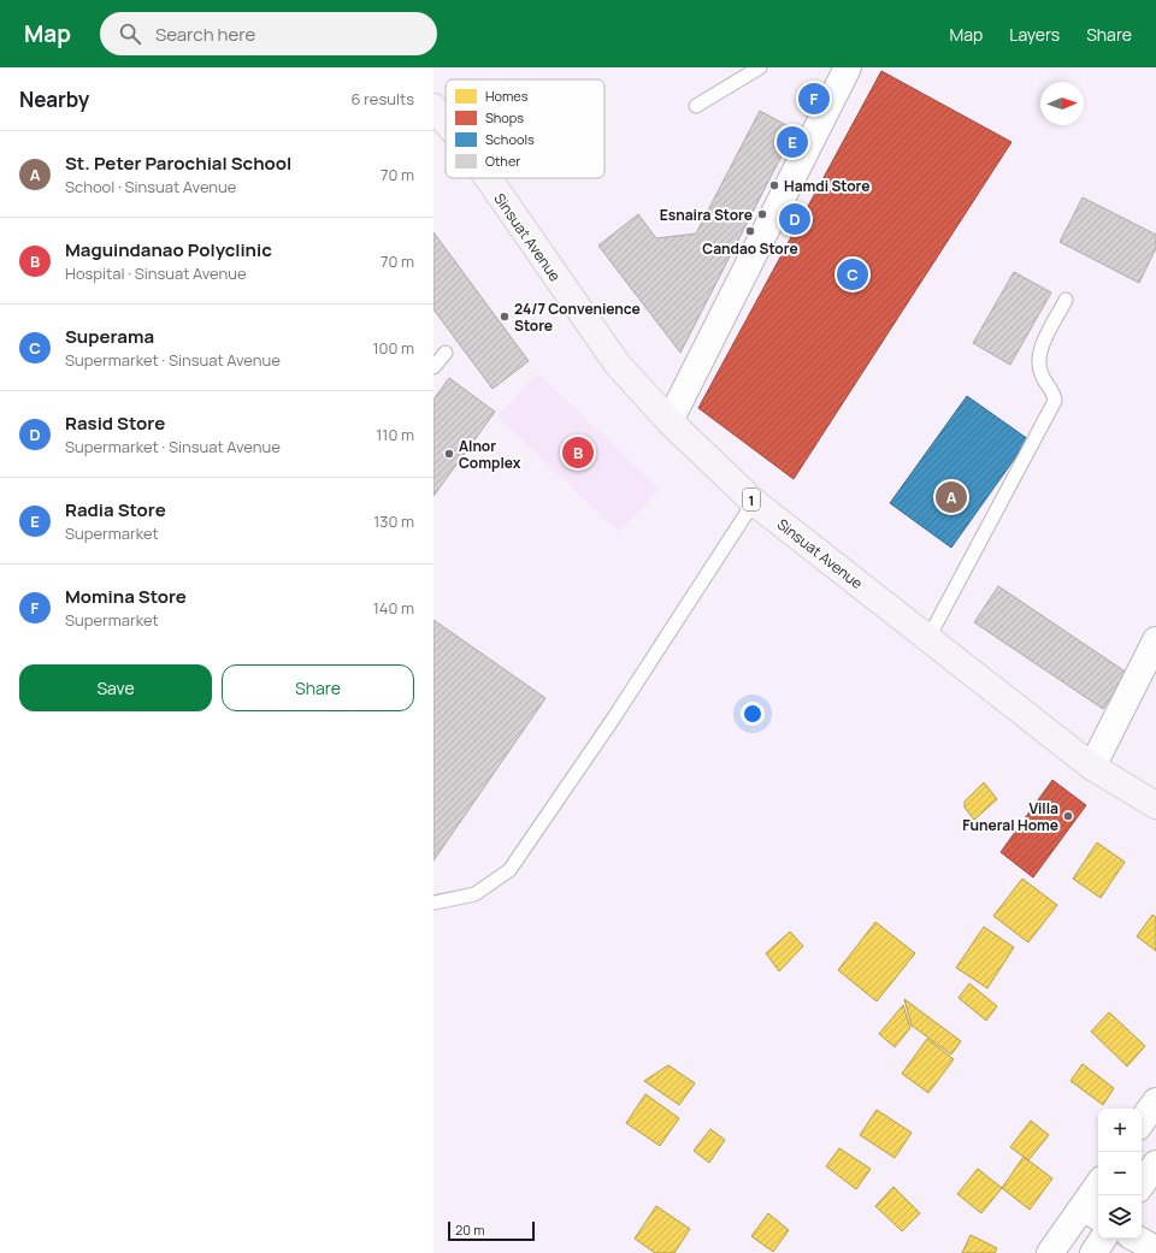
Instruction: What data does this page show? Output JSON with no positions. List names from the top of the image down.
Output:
{
  "streets": {
    "main road": ["Sinsuat Avenue", "1"]
  },
  "places": [
    "Hamdi Store",
    "Esnaira Store",
    "Candao Store",
    "24/7 Convenience Store",
    "Alnor Complex",
    "Villa Funeral Home"
  ],
  "legend": [
    "Homes",
    "Shops",
    "Schools",
    "Other"
  ],
  "scale_bar": "20 m",
  "north": "right",
  "page": {
    "header": "Map",
    "search": "Search here",
    "nav": ["Map", "Layers", "Share"],
    "heading": ["Nearby", "6 results"],
    "pins": [
      "F",
      "E",
      "D",
      "C",
      "B",
      "A"
    ],
    "list": [
      {
        "mark": "A",
        "name": "St. Peter Parochial School",
        "note": "School · Sinsuat Avenue",
        "value": "70 m"
      },
      {
        "mark": "B",
        "name": "Maguindanao Polyclinic",
        "note": "Hospital · Sinsuat Avenue",
        "value": "70 m"
      },
      {
        "mark": "C",
        "name": "Superama",
        "note": "Supermarket · Sinsuat Avenue",
        "value": "100 m"
      },
      {
        "mark": "D",
        "name": "Rasid Store",
        "note": "Supermarket · Sinsuat Avenue",
        "value": "110 m"
      },
      {
        "mark": "E",
        "name": "Radia Store",
        "note": "Supermarket",
        "value": "130 m"
      },
      {
        "mark": "F",
        "name": "Momina Store",
        "note": "Supermarket",
        "value": "140 m"
      }
    ],
    "buttons": ["Save", "Share"],
    "map_buttons": ["+", "−"],
    "scale": "20 m"
  }
}
